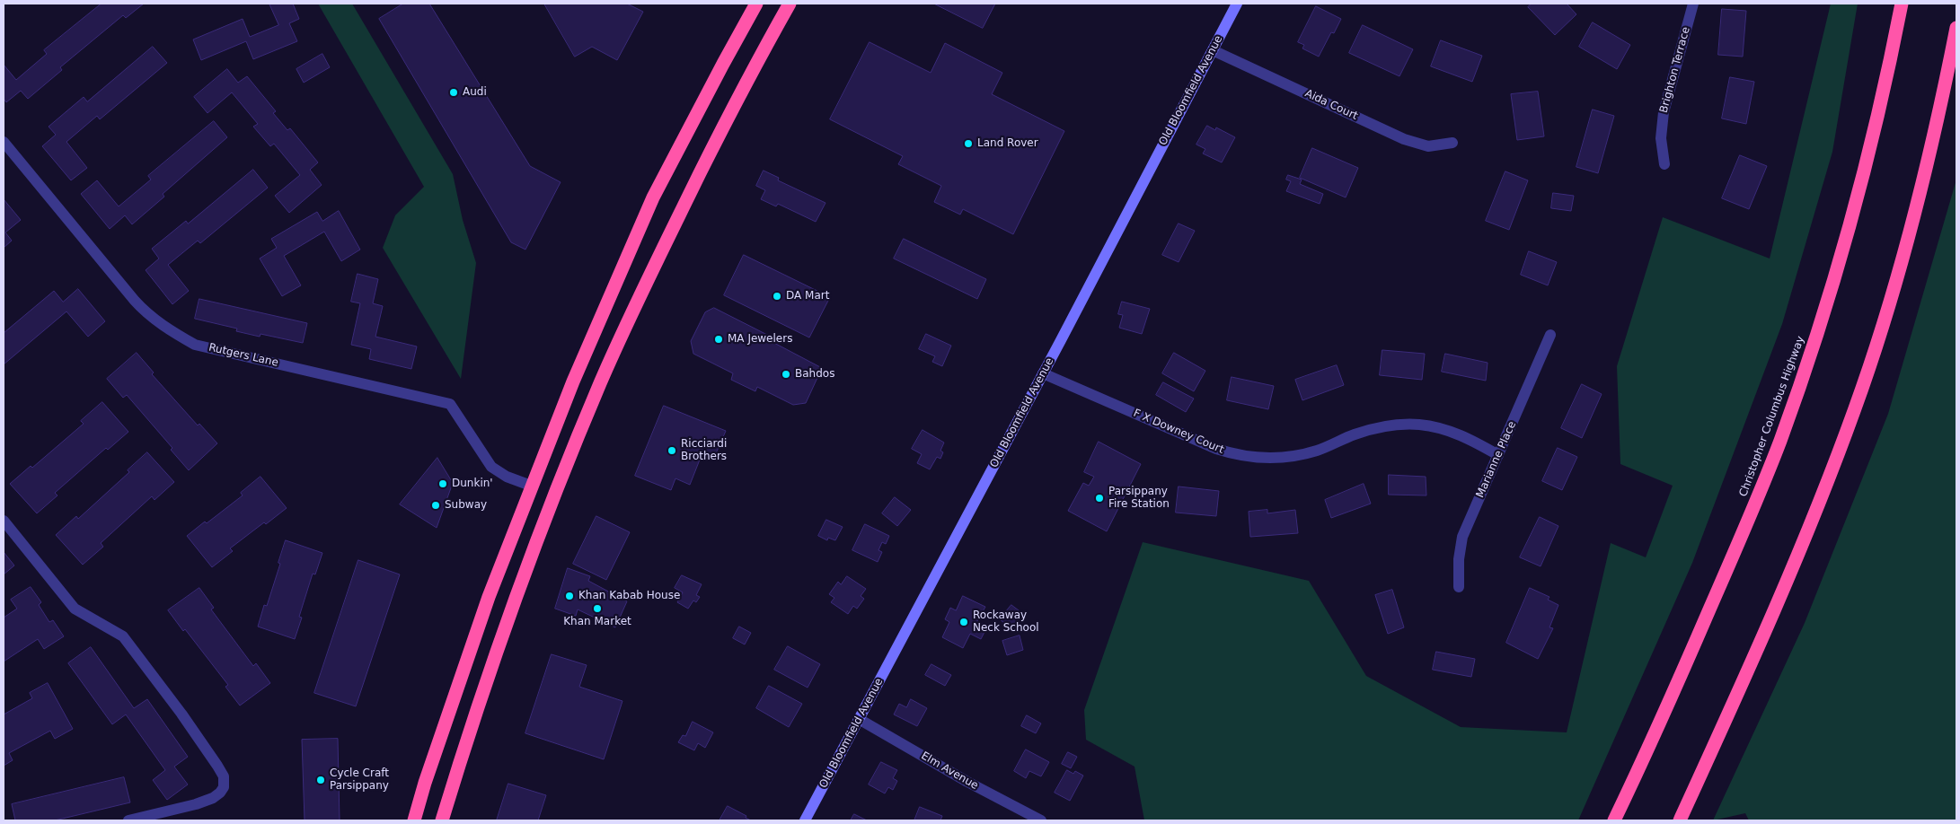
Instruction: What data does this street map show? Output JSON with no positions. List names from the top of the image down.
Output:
{
  "streets": {
    "highway": ["Christopher Columbus Highway"],
    "street": [
      "Brighton Terrace",
      "Old Bloomfield Avenue",
      "Aida Court",
      "Rutgers Lane",
      "F X Downey Court",
      "Marianne Place",
      "Elm Avenue"
    ]
  },
  "crossings": [
    ["Old Bloomfield Avenue", "Aida Court"],
    ["Old Bloomfield Avenue", "F X Downey Court"],
    ["Old Bloomfield Avenue", "Elm Avenue"],
    ["F X Downey Court", "Marianne Place"]
  ],
  "places": [
    "Audi",
    "Land Rover",
    "DA Mart",
    "MA Jewelers",
    "Bahdos",
    "Ricciardi Brothers",
    "Dunkin'",
    "Parsippany Fire Station",
    "Subway",
    "Khan Kabab House",
    "Khan Market",
    "Rockaway Neck School",
    "Cycle Craft Parsippany"
  ]
}
